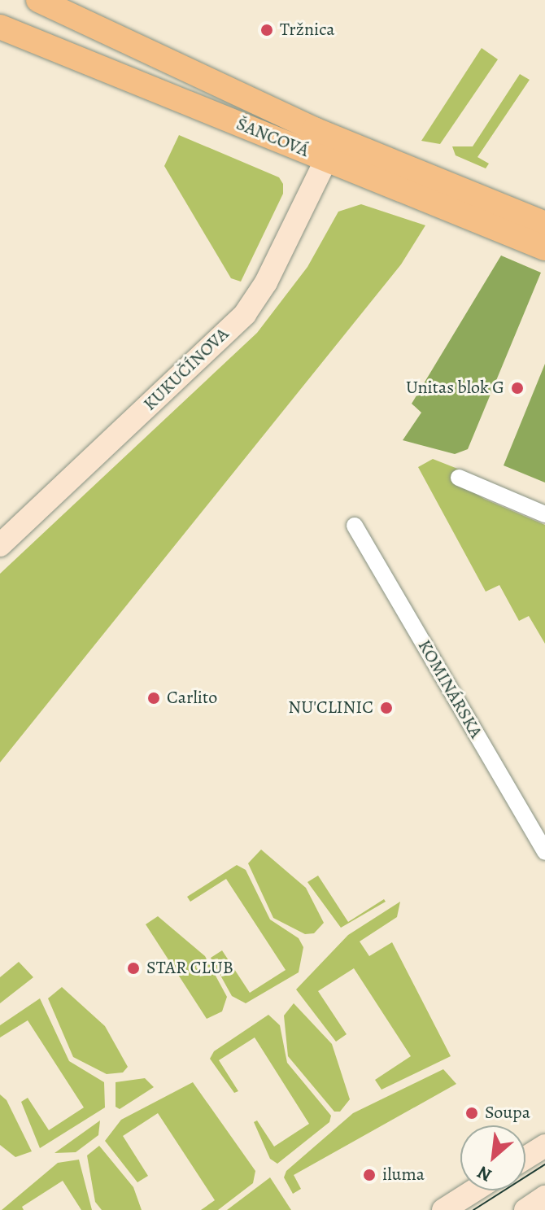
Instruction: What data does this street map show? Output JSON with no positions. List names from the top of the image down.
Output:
{
  "streets": {
    "main road": ["ŠANCOVÁ"],
    "street": ["KUKUČÍNOVA", "KOMINÁRSKA"]
  },
  "crossings": [
    ["ŠANCOVÁ", "KUKUČÍNOVA"]
  ],
  "places": [
    "Tržnica",
    "Unitas blok G",
    "Carlito",
    "NU'CLINIC",
    "STAR CLUB",
    "Soupa",
    "iluma"
  ],
  "north": "bottom left"
}
